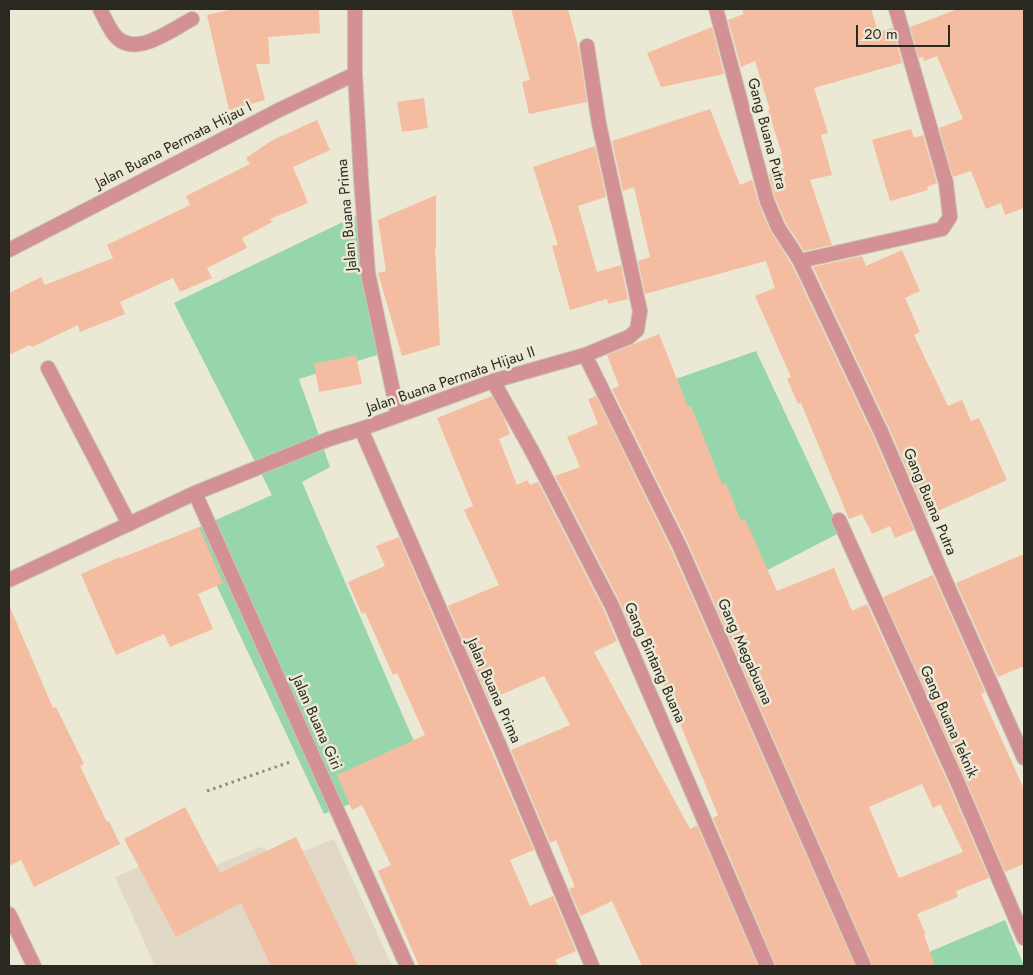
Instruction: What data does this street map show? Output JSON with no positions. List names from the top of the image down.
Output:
{
  "streets": {
    "street": [
      "Gang Buana Putra",
      "Jalan Buana Permata Hijau I",
      "Jalan Buana Prima",
      "Jalan Buana Permata Hijau II",
      "Gang Megabuana",
      "Gang Bintang Buana",
      "Gang Buana Teknik",
      "Jalan Buana Giri"
    ]
  },
  "crossings": [
    ["Jalan Buana Permata Hijau I", "Jalan Buana Prima"],
    ["Jalan Buana Prima", "Jalan Buana Permata Hijau II"],
    ["Jalan Buana Permata Hijau II", "Gang Megabuana"],
    ["Jalan Buana Permata Hijau II", "Gang Bintang Buana"],
    ["Jalan Buana Permata Hijau II", "Jalan Buana Giri"]
  ],
  "scale_bar": "20 m"
}
